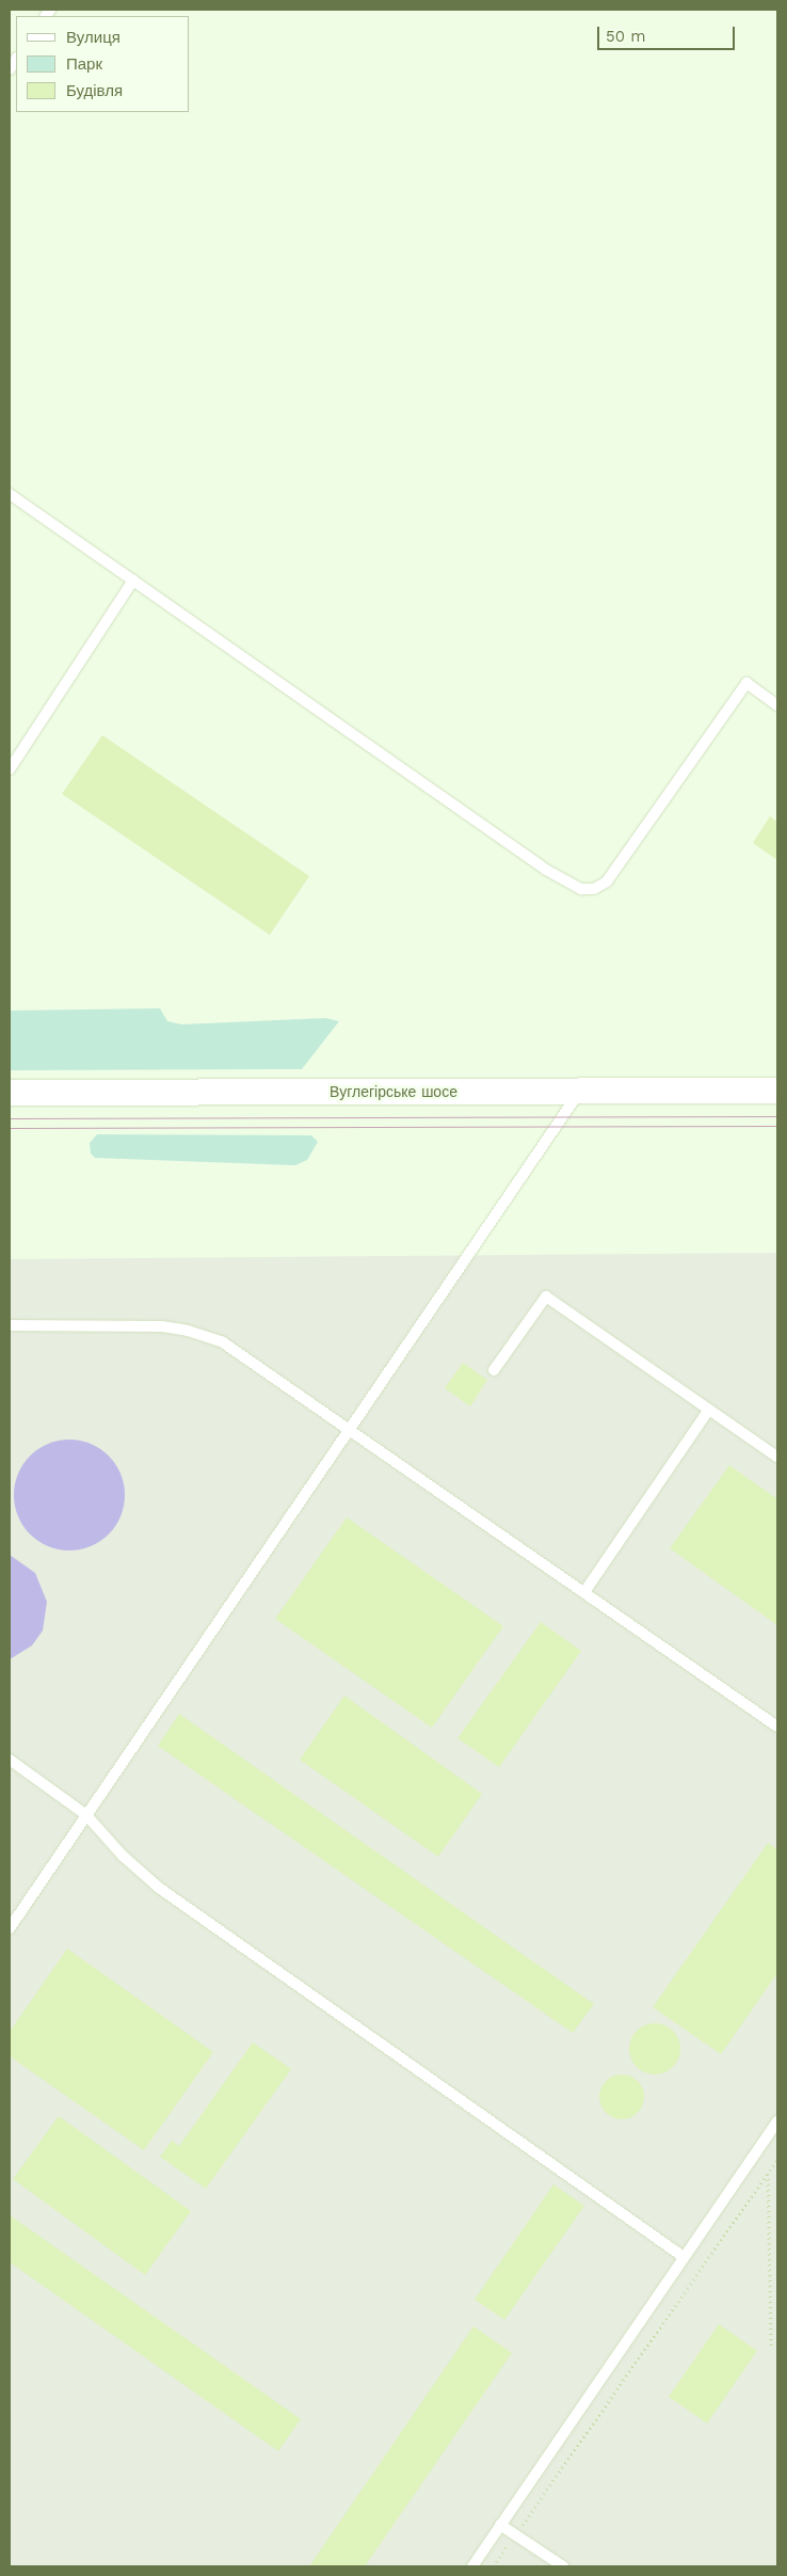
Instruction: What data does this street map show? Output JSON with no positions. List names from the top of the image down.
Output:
{
  "streets": {
    "street": ["Вуглегірське шосе"]
  },
  "legend": ["Вулиця", "Парк", "Будівля"],
  "scale_bar": "50 m"
}
